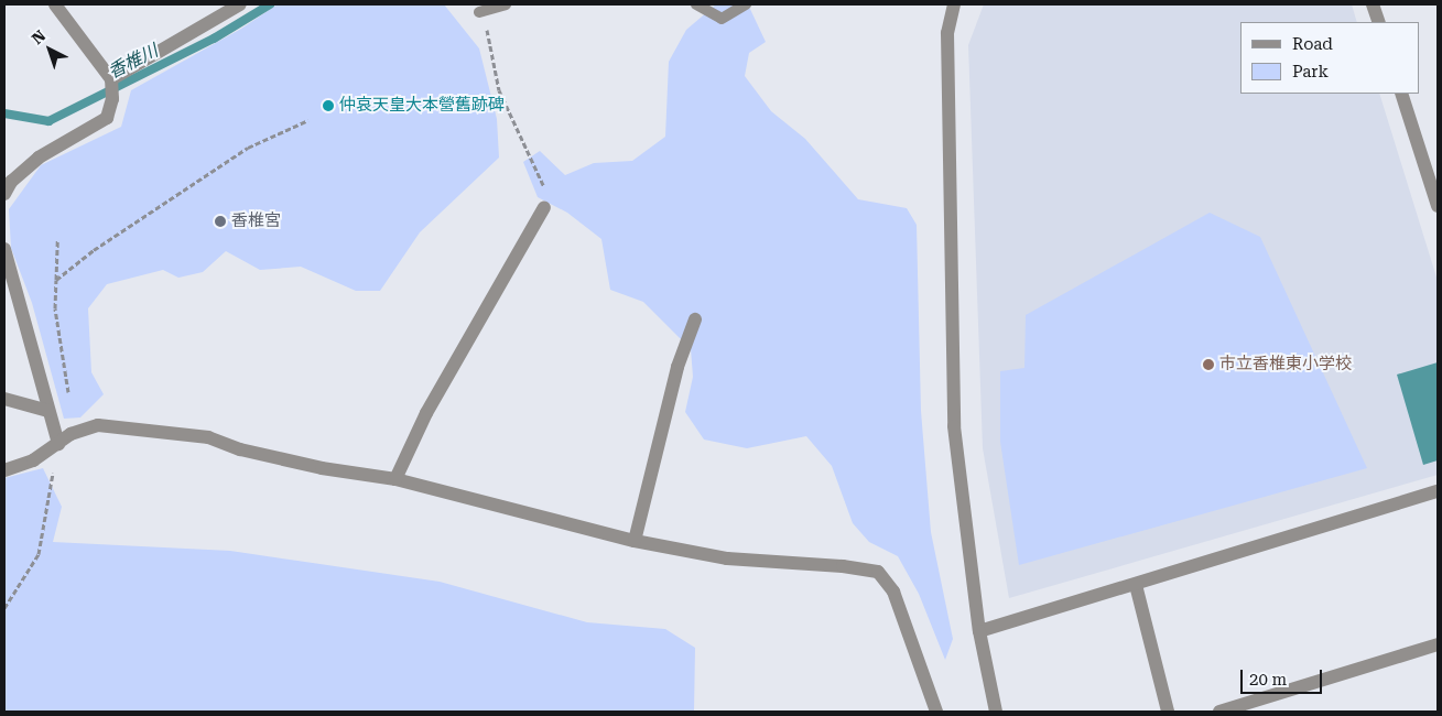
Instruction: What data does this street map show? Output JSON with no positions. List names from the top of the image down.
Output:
{
  "water": ["香椎川"],
  "places": ["仲哀天皇大本營舊跡碑", "香椎宮", "市立香椎東小学校"],
  "legend": ["Road", "Park"],
  "scale_bar": "20 m",
  "north": "top left"
}
